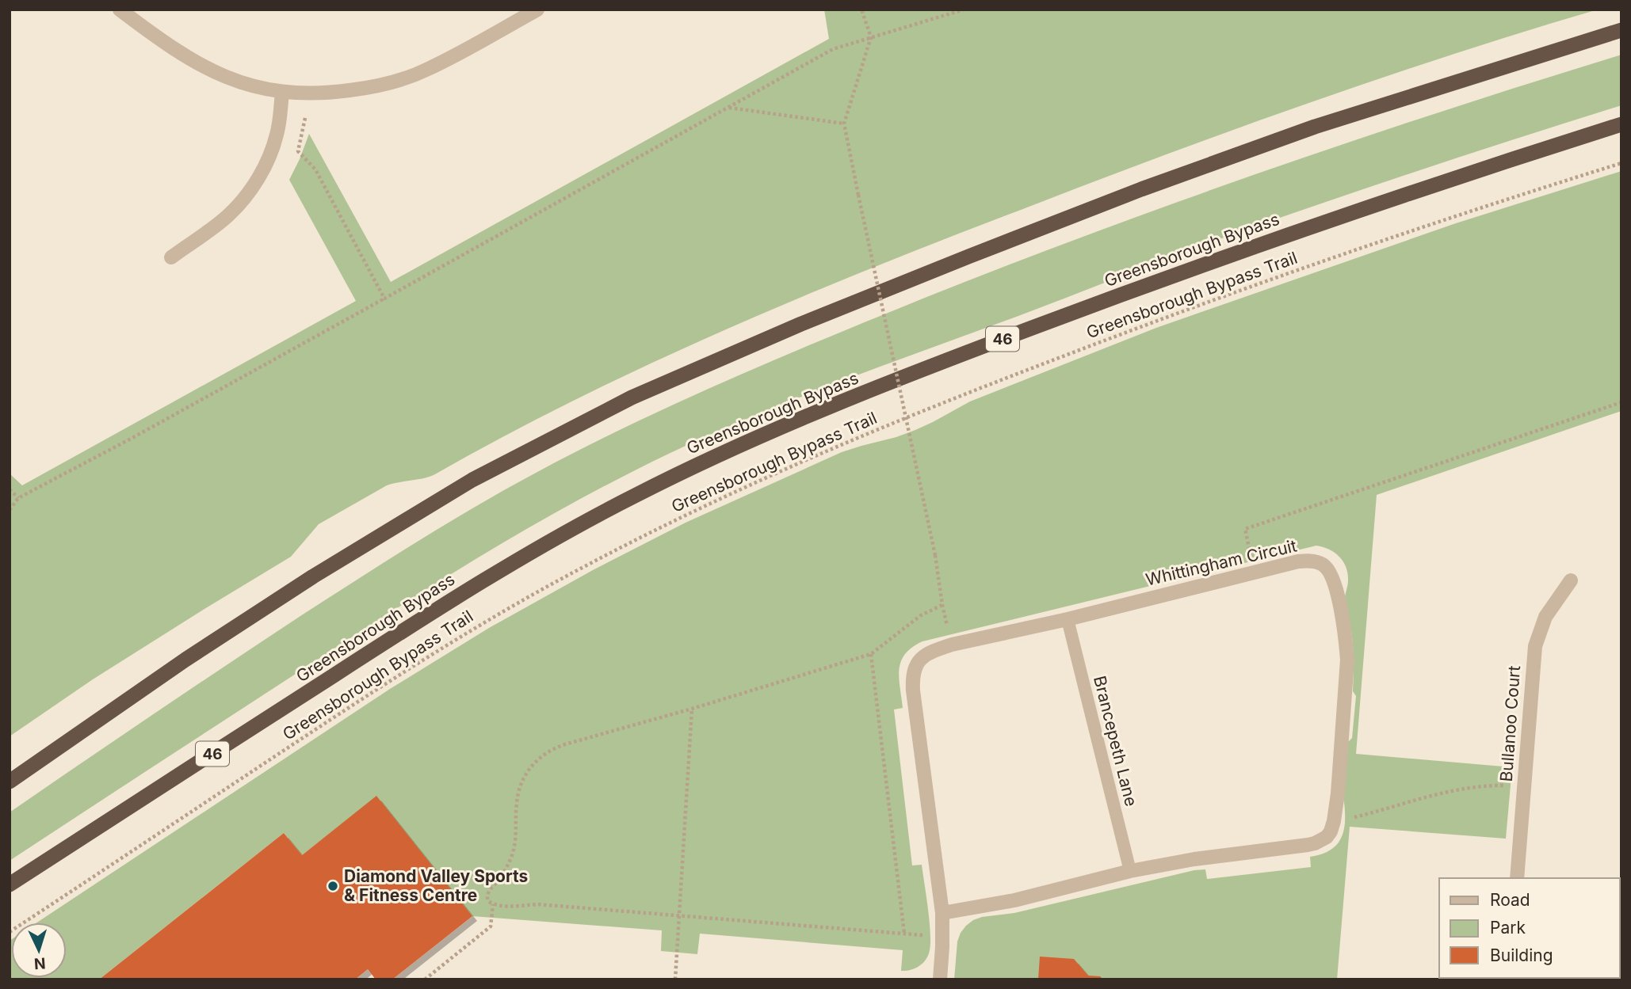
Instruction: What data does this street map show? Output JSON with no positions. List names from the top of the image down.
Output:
{
  "streets": {
    "highway": ["Greensborough Bypass", "46"],
    "street": ["Whittingham Circuit", "Bullanoo Court"],
    "lane": ["Brancepeth Lane"],
    "path": ["Greensborough Bypass Trail"]
  },
  "crossings": [
    ["Whittingham Circuit", "Brancepeth Lane"]
  ],
  "places": ["Diamond Valley Sports & Fitness Centre"],
  "legend": ["Road", "Park", "Building"],
  "north": "bottom"
}
